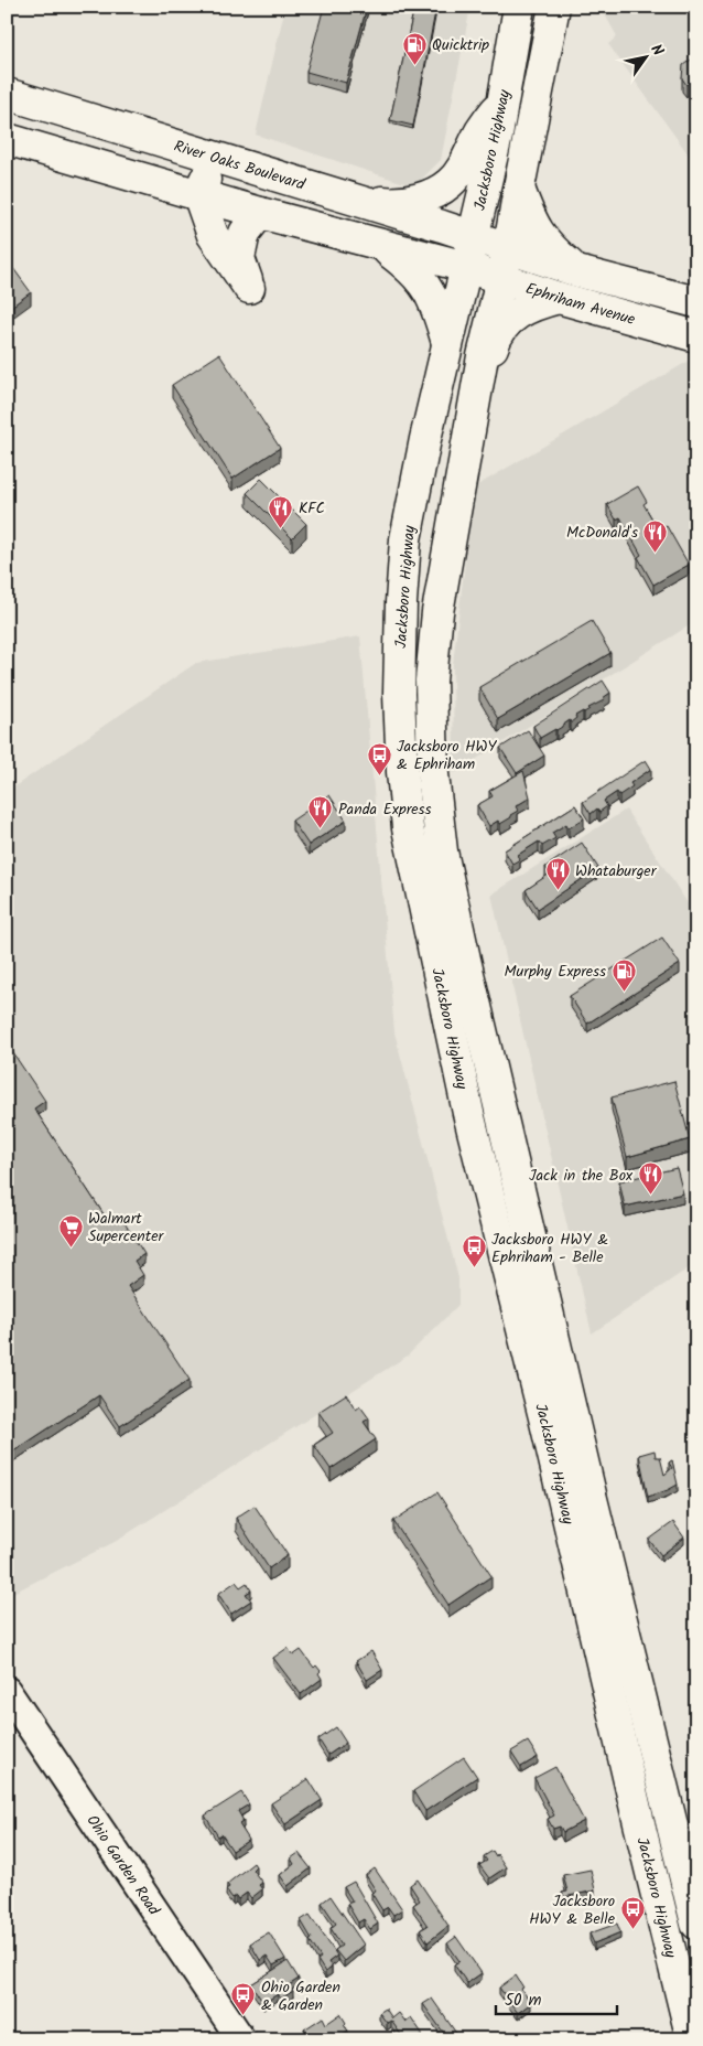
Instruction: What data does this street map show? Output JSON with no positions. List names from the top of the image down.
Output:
{
  "streets": {
    "main road": ["Jacksboro Highway", "River Oaks Boulevard", "Ephriham Avenue"],
    "street": ["Ohio Garden Road"]
  },
  "crossings": [
    ["Jacksboro Highway", "River Oaks Boulevard"],
    ["Jacksboro Highway", "Ephriham Avenue"],
    ["River Oaks Boulevard", "Ephriham Avenue"]
  ],
  "places": {
    "fuel station": ["Quicktrip", "Murphy Express"],
    "restaurant": [
      "KFC",
      "McDonald's",
      "Panda Express",
      "Whataburger",
      "Jack in the Box"
    ],
    "bus stop": [
      "Jacksboro HWY & Ephriham",
      "Jacksboro HWY & Ephriham - Belle",
      "Jacksboro HWY & Belle",
      "Ohio Garden & Garden"
    ],
    "supermarket": ["Walmart Supercenter"]
  },
  "scale_bar": "50 m",
  "north": "top right"
}
